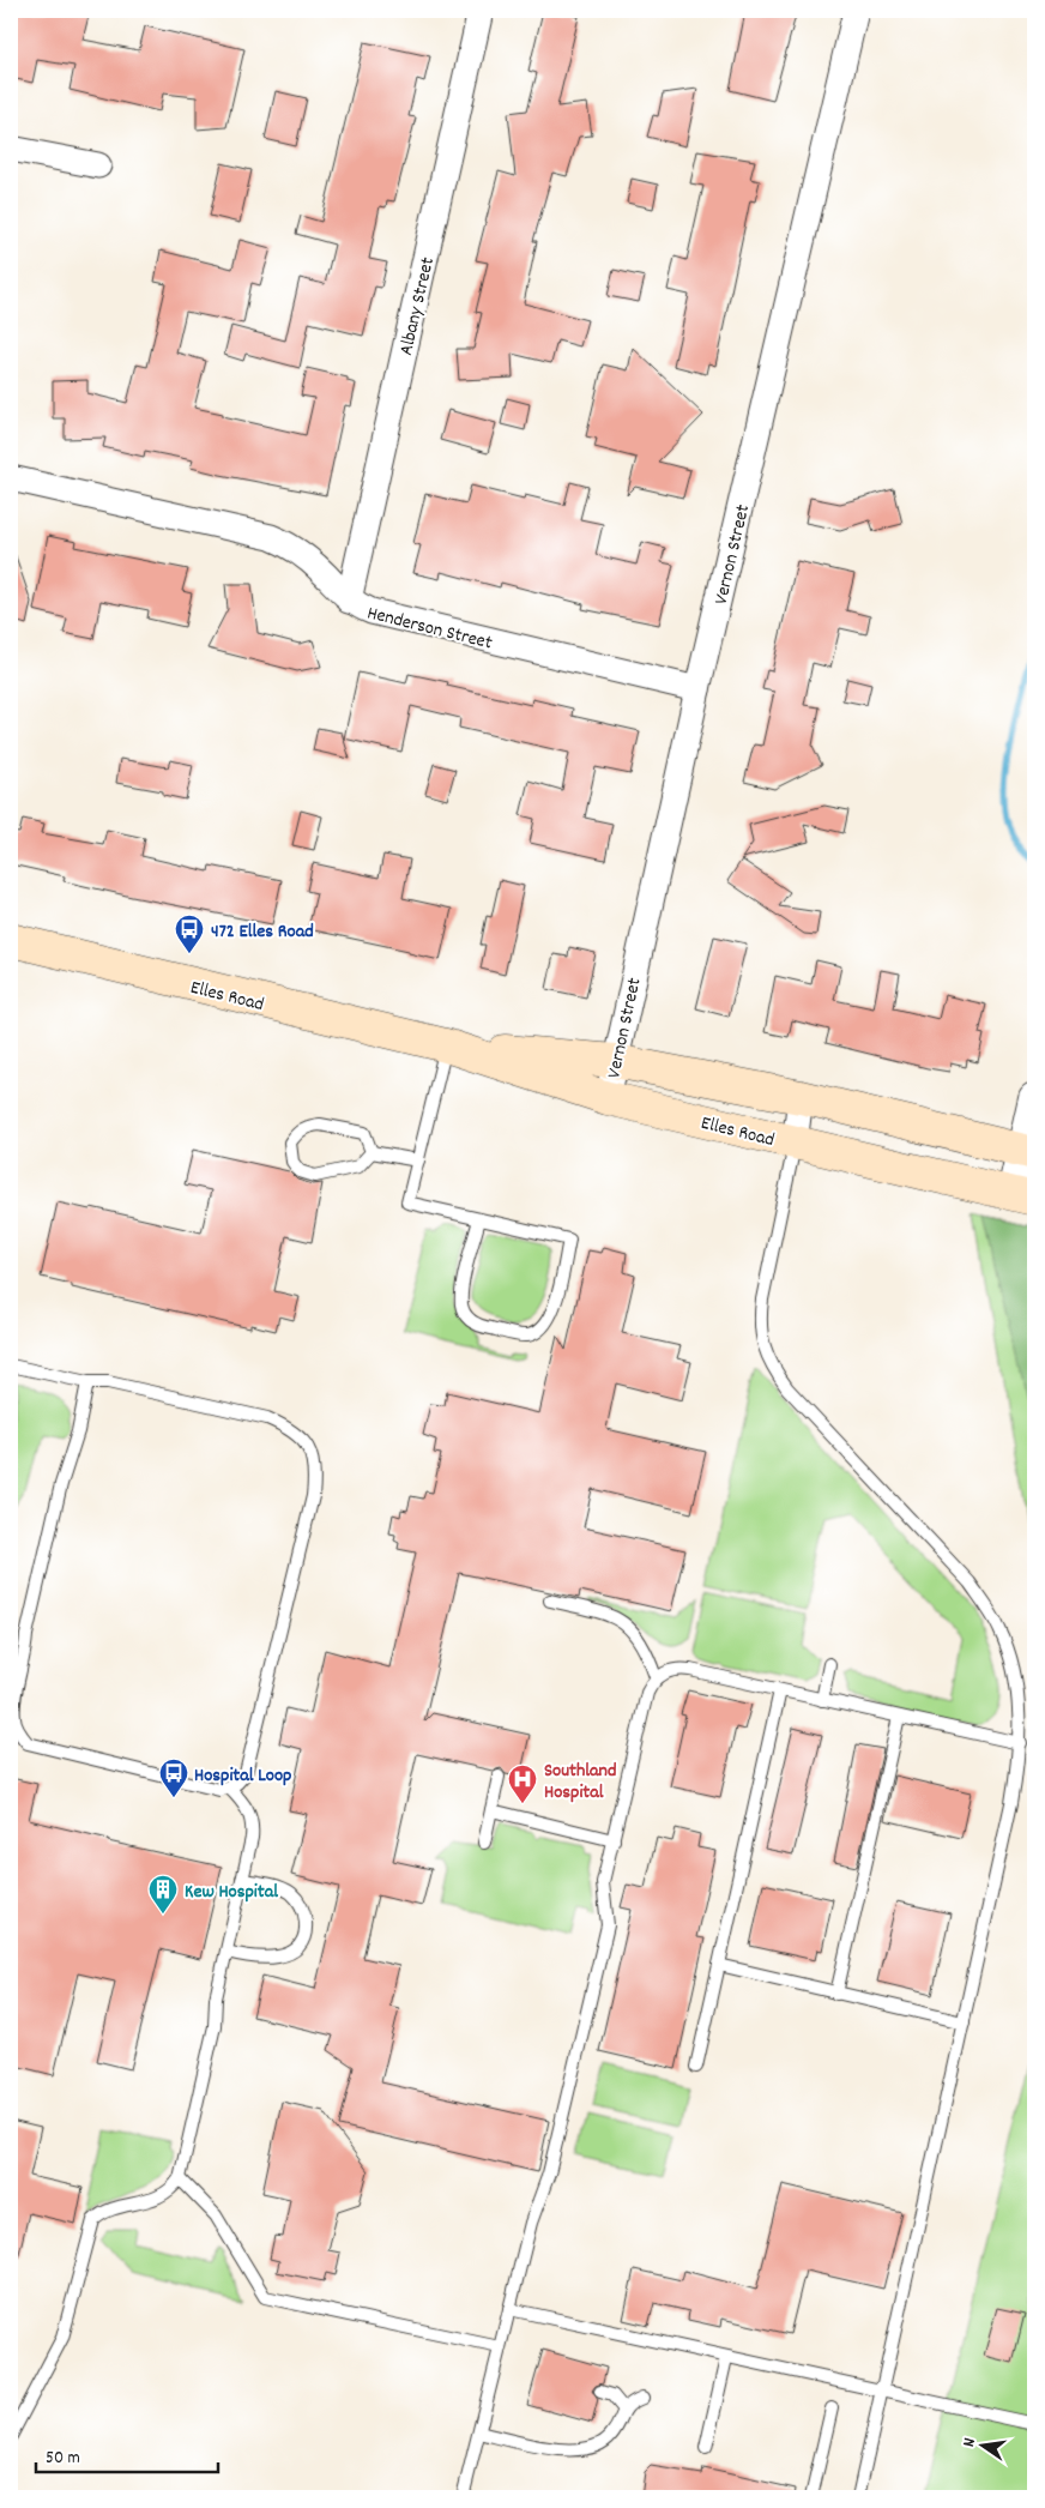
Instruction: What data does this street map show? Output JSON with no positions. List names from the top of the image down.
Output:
{
  "streets": {
    "main road": ["Elles Road"],
    "street": ["Albany Street", "Vernon Street", "Henderson Street"]
  },
  "crossings": [
    ["Albany Street", "Henderson Street"],
    ["Vernon Street", "Henderson Street"],
    ["Vernon Street", "Elles Road"]
  ],
  "places": {
    "bus stop": ["472 Elles Road", "Hospital Loop"],
    "hospital": ["Southland Hospital"],
    "building": ["Kew Hospital"]
  },
  "scale_bar": "50 m",
  "north": "left"
}
